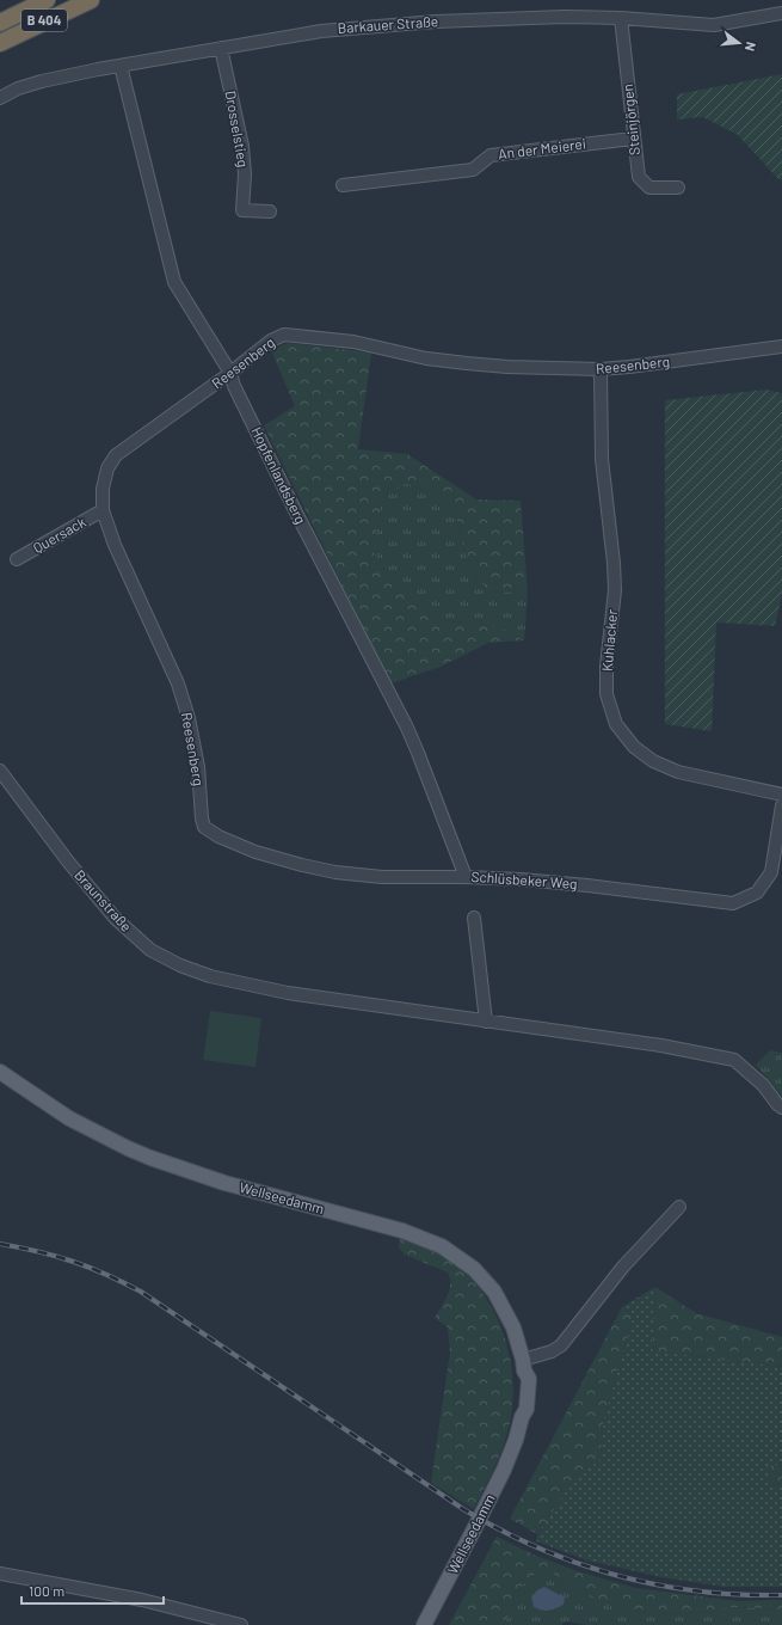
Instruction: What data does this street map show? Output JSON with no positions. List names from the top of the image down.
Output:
{
  "streets": {
    "highway": ["B 404"],
    "main road": ["Wellseedamm"],
    "street": [
      "Barkauer Straße",
      "Steinjörgen",
      "Drosselstieg",
      "An der Meierei",
      "Reesenberg",
      "Hopfenlandsberg",
      "Quersack",
      "Kuhlacker",
      "Schlüsbeker Weg",
      "Braunstraße"
    ]
  },
  "crossings": [
    ["Barkauer Straße", "Steinjörgen"],
    ["Barkauer Straße", "Drosselstieg"],
    ["Barkauer Straße", "Hopfenlandsberg"],
    ["Steinjörgen", "An der Meierei"],
    ["Reesenberg", "Hopfenlandsberg"],
    ["Reesenberg", "Quersack"],
    ["Reesenberg", "Kuhlacker"],
    ["Reesenberg", "Schlüsbeker Weg"],
    ["Hopfenlandsberg", "Schlüsbeker Weg"]
  ],
  "scale_bar": "100 m",
  "north": "right"
}
